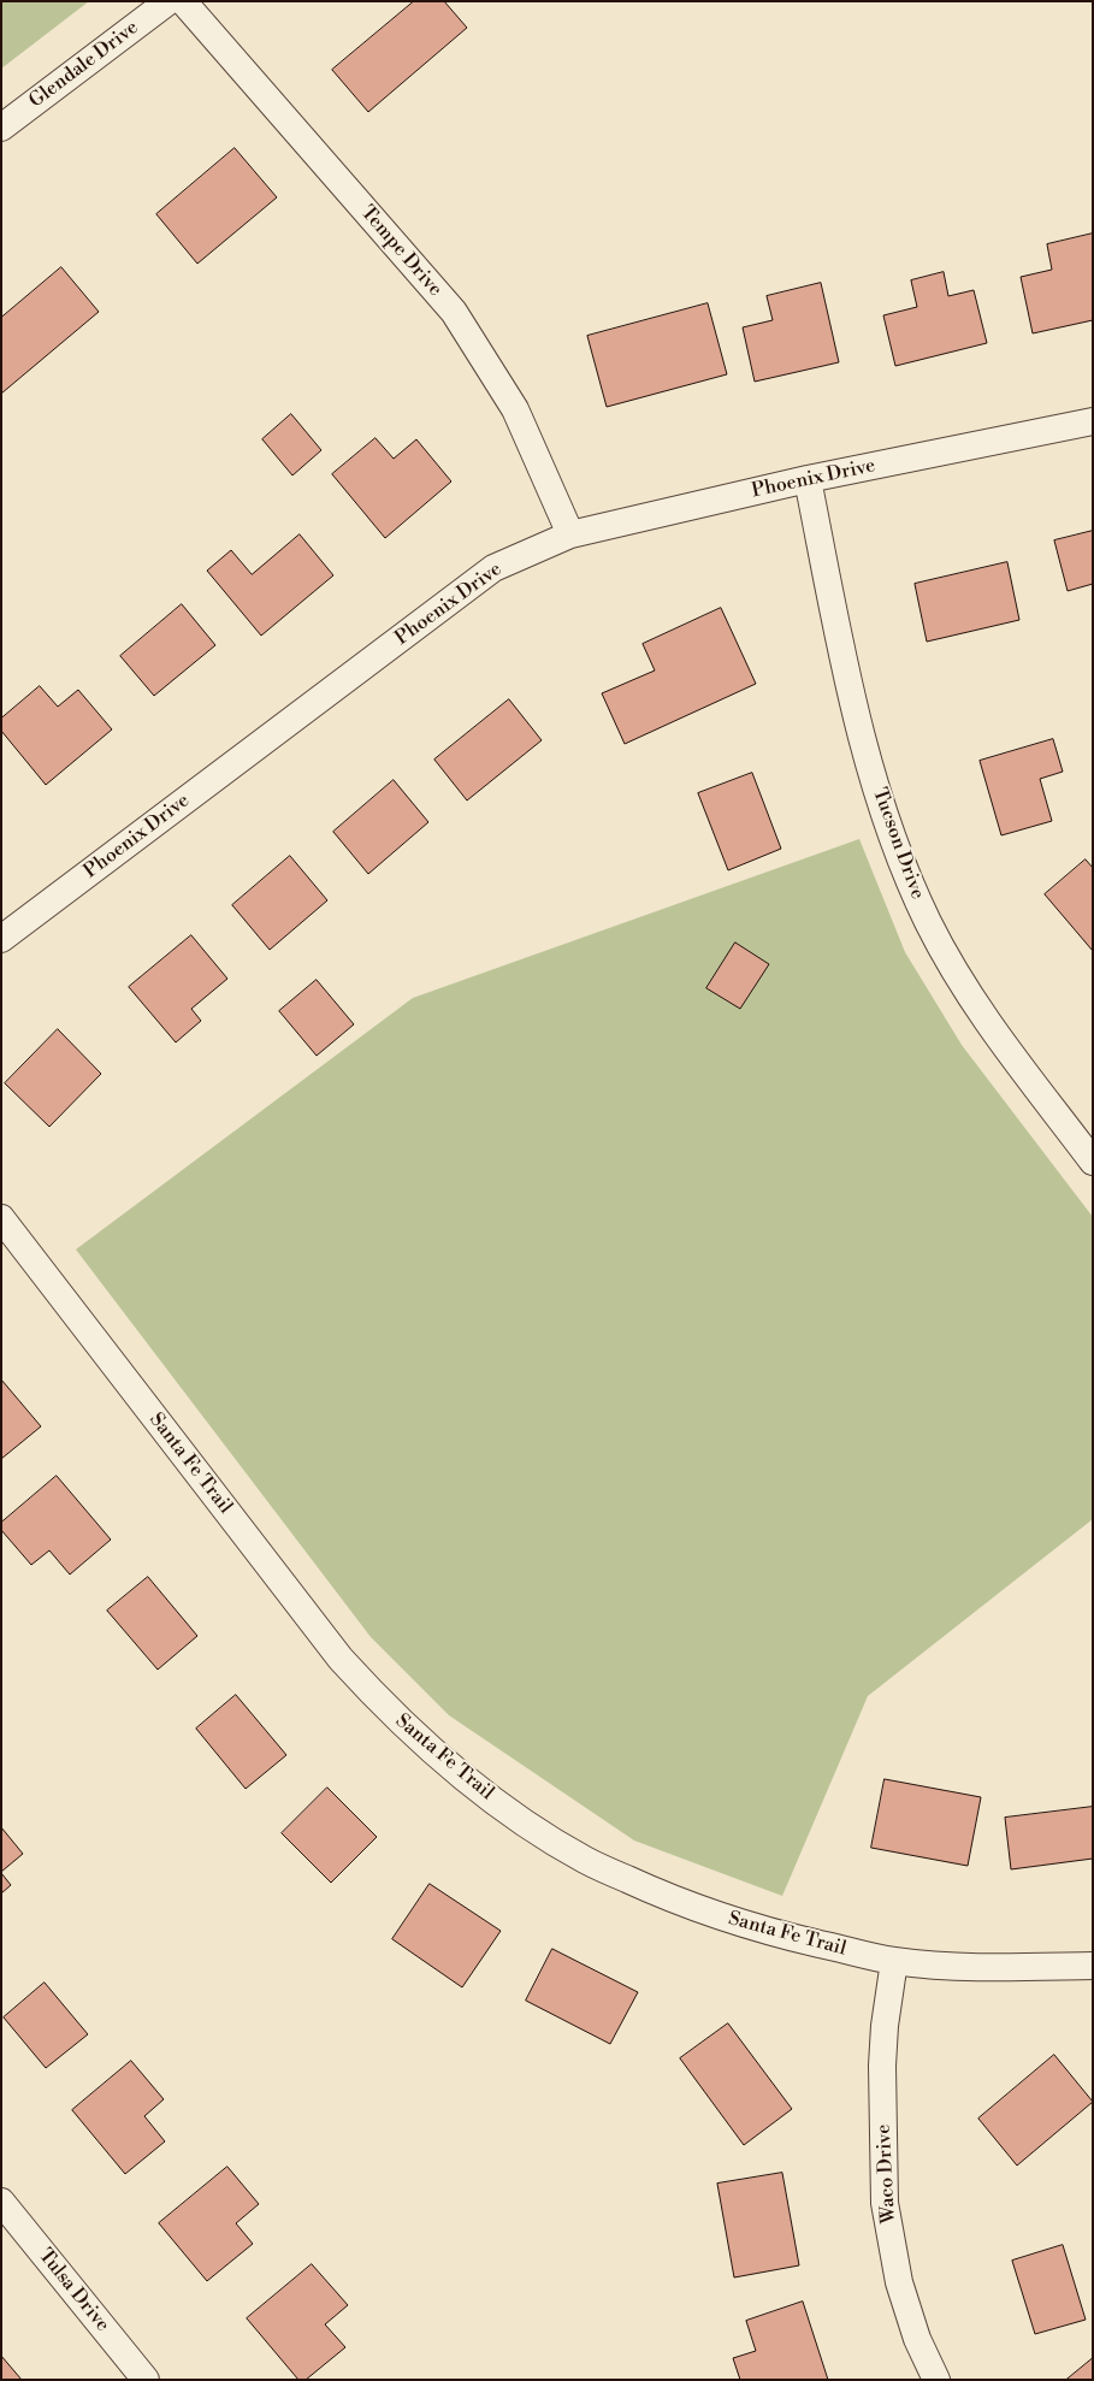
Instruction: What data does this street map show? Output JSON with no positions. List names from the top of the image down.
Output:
{
  "streets": {
    "street": [
      "Glendale Drive",
      "Tempe Drive",
      "Phoenix Drive",
      "Tucson Drive",
      "Santa Fe Trail",
      "Waco Drive",
      "Tulsa Drive"
    ]
  },
  "crossings": [
    ["Tempe Drive", "Phoenix Drive"],
    ["Phoenix Drive", "Tucson Drive"],
    ["Santa Fe Trail", "Waco Drive"]
  ]
}
